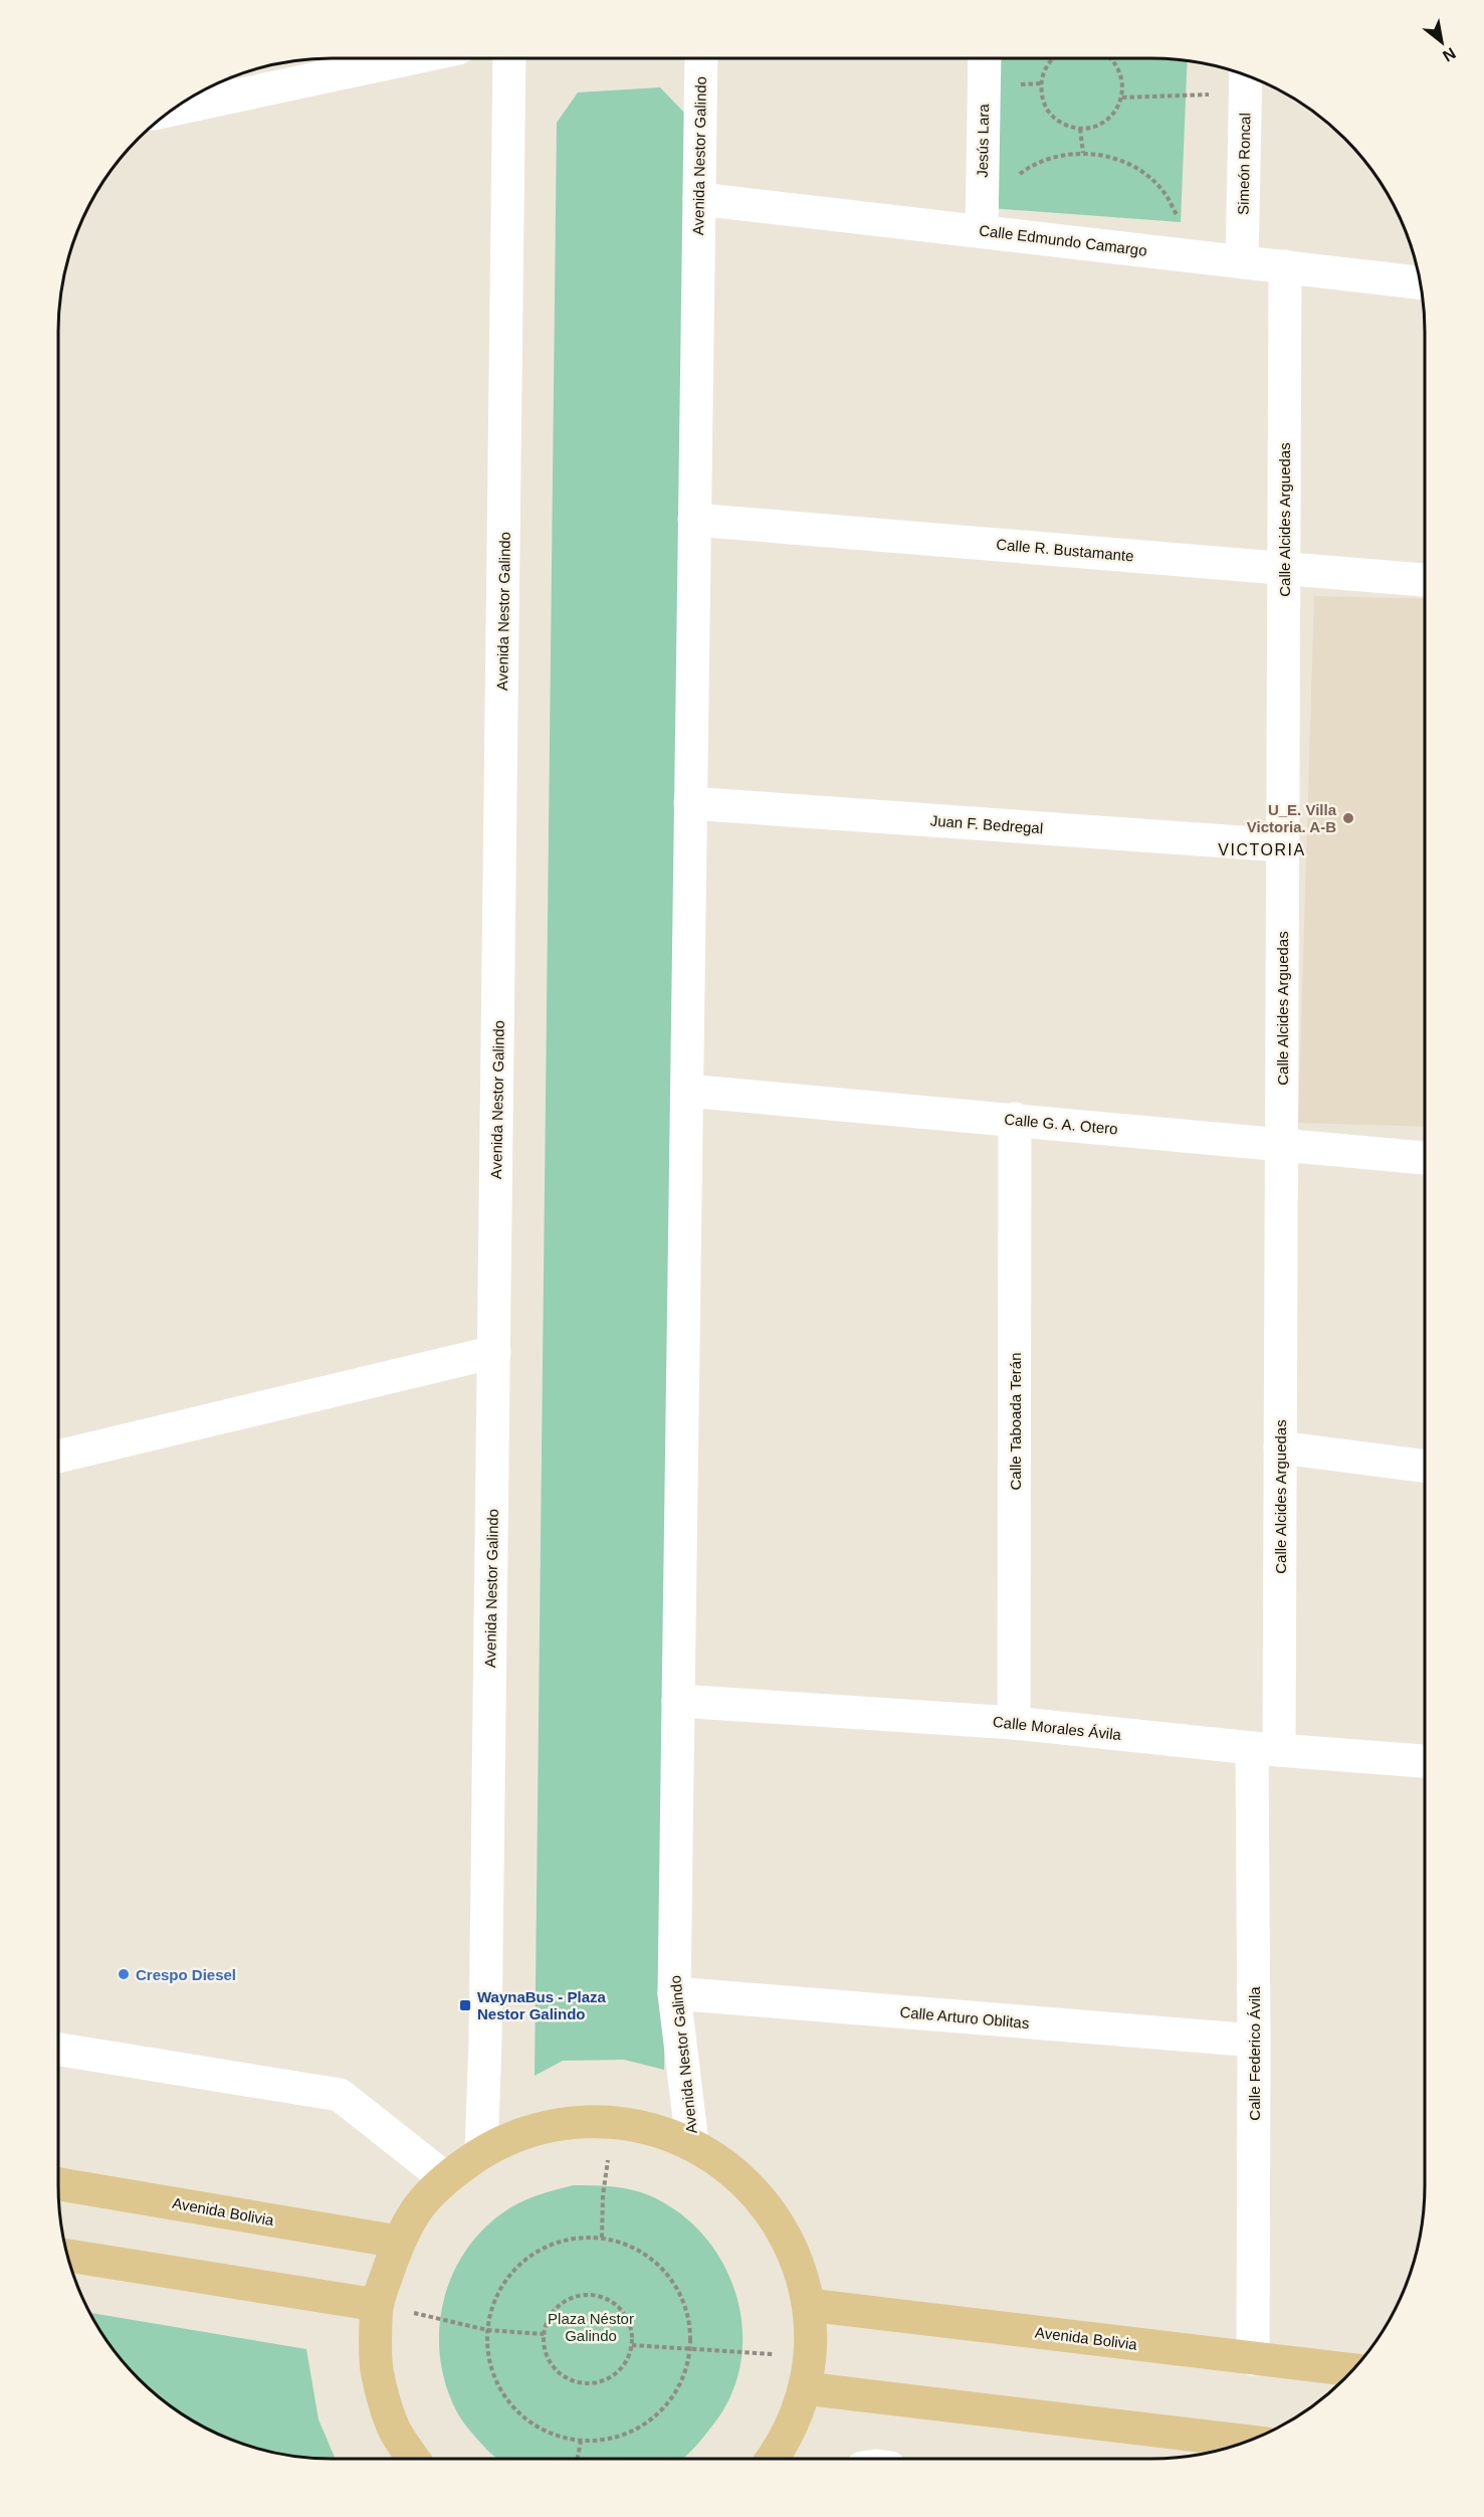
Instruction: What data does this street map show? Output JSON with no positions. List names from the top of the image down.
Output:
{
  "streets": {
    "main road": ["Avenida Bolivia"],
    "street": [
      "Jesús Lara",
      "Avenida Nestor Galindo",
      "Simeón Roncal",
      "Calle Edmundo Camargo",
      "Calle Alcides Arguedas",
      "Calle R. Bustamante",
      "Juan F. Bedregal",
      "Calle G. A. Otero",
      "Calle Taboada Terán",
      "Calle Morales Ávila",
      "Calle Arturo Oblitas",
      "Calle Federico Ávila"
    ]
  },
  "crossings": [
    ["Jesús Lara", "Calle Edmundo Camargo"],
    ["Avenida Nestor Galindo", "Calle Edmundo Camargo"],
    ["Avenida Nestor Galindo", "Calle R. Bustamante"],
    ["Avenida Nestor Galindo", "Juan F. Bedregal"],
    ["Avenida Nestor Galindo", "Calle G. A. Otero"],
    ["Avenida Nestor Galindo", "Calle Morales Ávila"],
    ["Avenida Nestor Galindo", "Calle Arturo Oblitas"],
    ["Simeón Roncal", "Calle Edmundo Camargo"],
    ["Calle Edmundo Camargo", "Calle Alcides Arguedas"],
    ["Calle Alcides Arguedas", "Calle R. Bustamante"],
    ["Calle Alcides Arguedas", "Juan F. Bedregal"],
    ["Calle Alcides Arguedas", "Calle G. A. Otero"],
    ["Calle Alcides Arguedas", "Calle Morales Ávila"],
    ["Calle Alcides Arguedas", "Calle Federico Ávila"],
    ["Calle G. A. Otero", "Calle Taboada Terán"],
    ["Calle Taboada Terán", "Calle Morales Ávila"],
    ["Calle Morales Ávila", "Calle Federico Ávila"],
    ["Calle Arturo Oblitas", "Calle Federico Ávila"],
    ["Calle Federico Ávila", "Avenida Bolivia"]
  ],
  "districts": ["VICTORIA"],
  "parks": ["Plaza Néstor Galindo"],
  "places": {
    "other": ["U_E. Villa Victoria. A-B", "Crespo Diesel"],
    "transit": ["WaynaBus - Plaza Nestor Galindo"]
  },
  "north": "bottom right"
}
